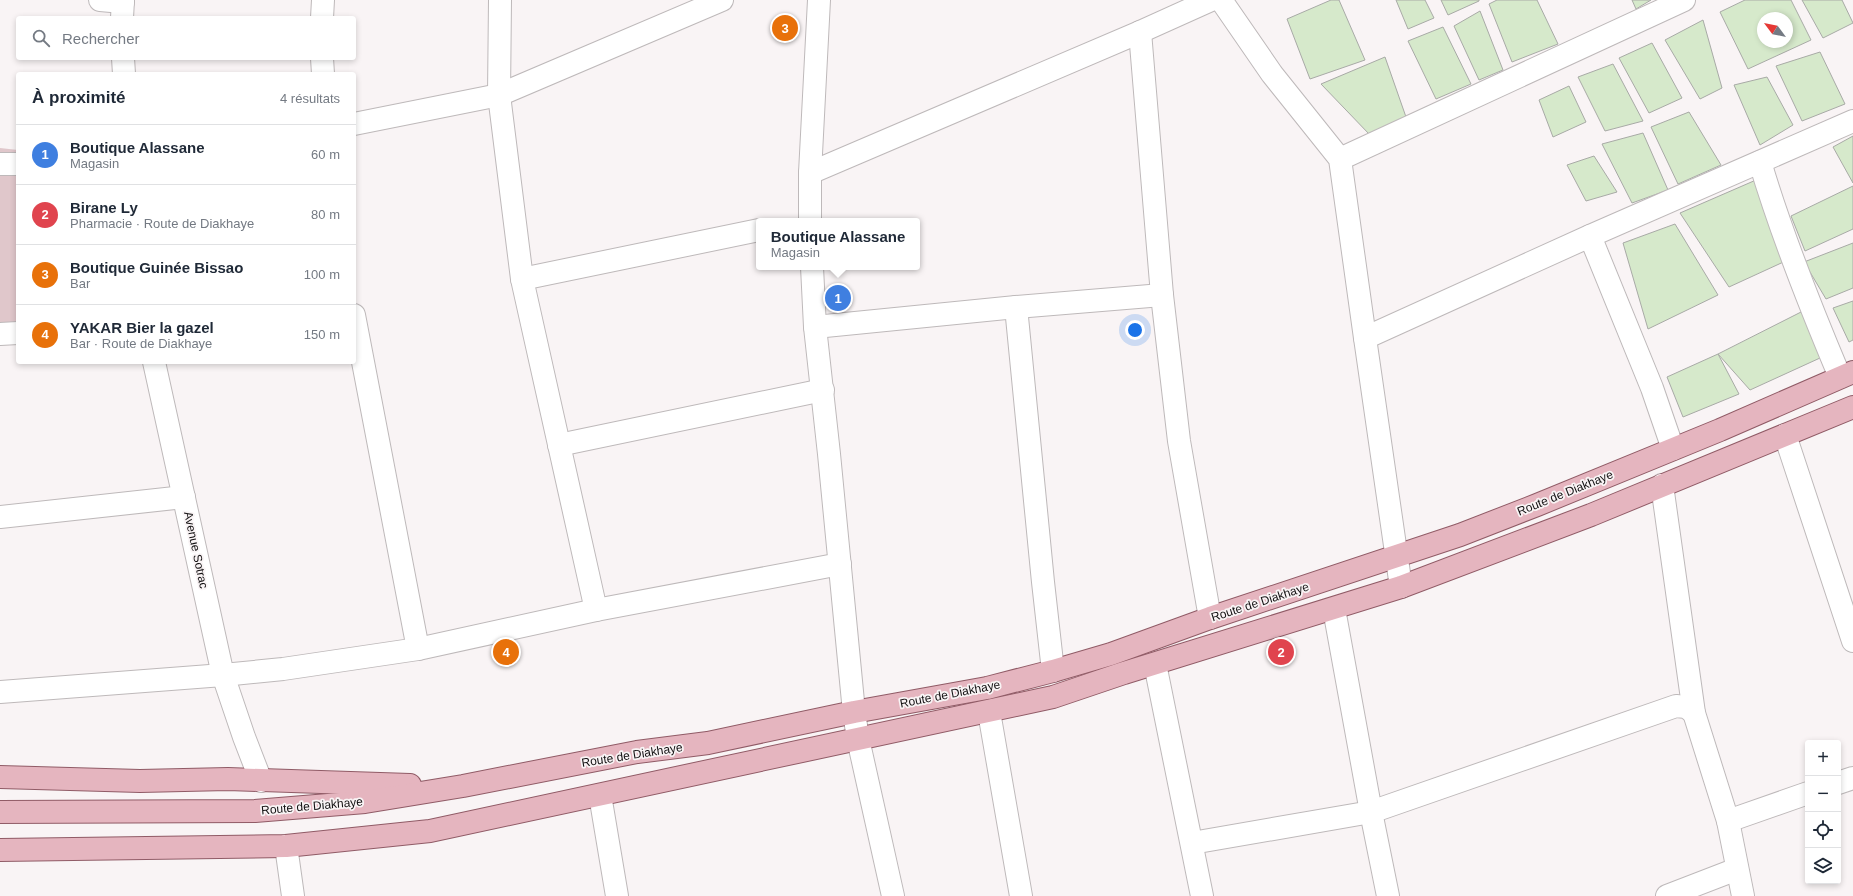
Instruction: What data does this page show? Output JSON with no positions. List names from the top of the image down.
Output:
{
  "streets": {
    "main road": ["Route de Diakhaye"],
    "street": ["Avenue Sotrac"]
  },
  "north": "top left",
  "page": {
    "pins": [
      "3",
      "1",
      "2",
      "4"
    ],
    "search": "Rechercher",
    "heading": ["À proximité", "4 résultats"],
    "list": [
      {
        "mark": "1",
        "name": "Boutique Alassane",
        "note": "Magasin",
        "value": "60 m"
      },
      {
        "mark": "2",
        "name": "Birane Ly",
        "note": "Pharmacie · Route de Diakhaye",
        "value": "80 m"
      },
      {
        "mark": "3",
        "name": "Boutique Guinée Bissao",
        "note": "Bar",
        "value": "100 m"
      },
      {
        "mark": "4",
        "name": "YAKAR Bier la gazel",
        "note": "Bar · Route de Diakhaye",
        "value": "150 m"
      }
    ],
    "popup": ["Boutique Alassane", "Magasin"],
    "map_buttons": ["+", "−"]
  }
}
